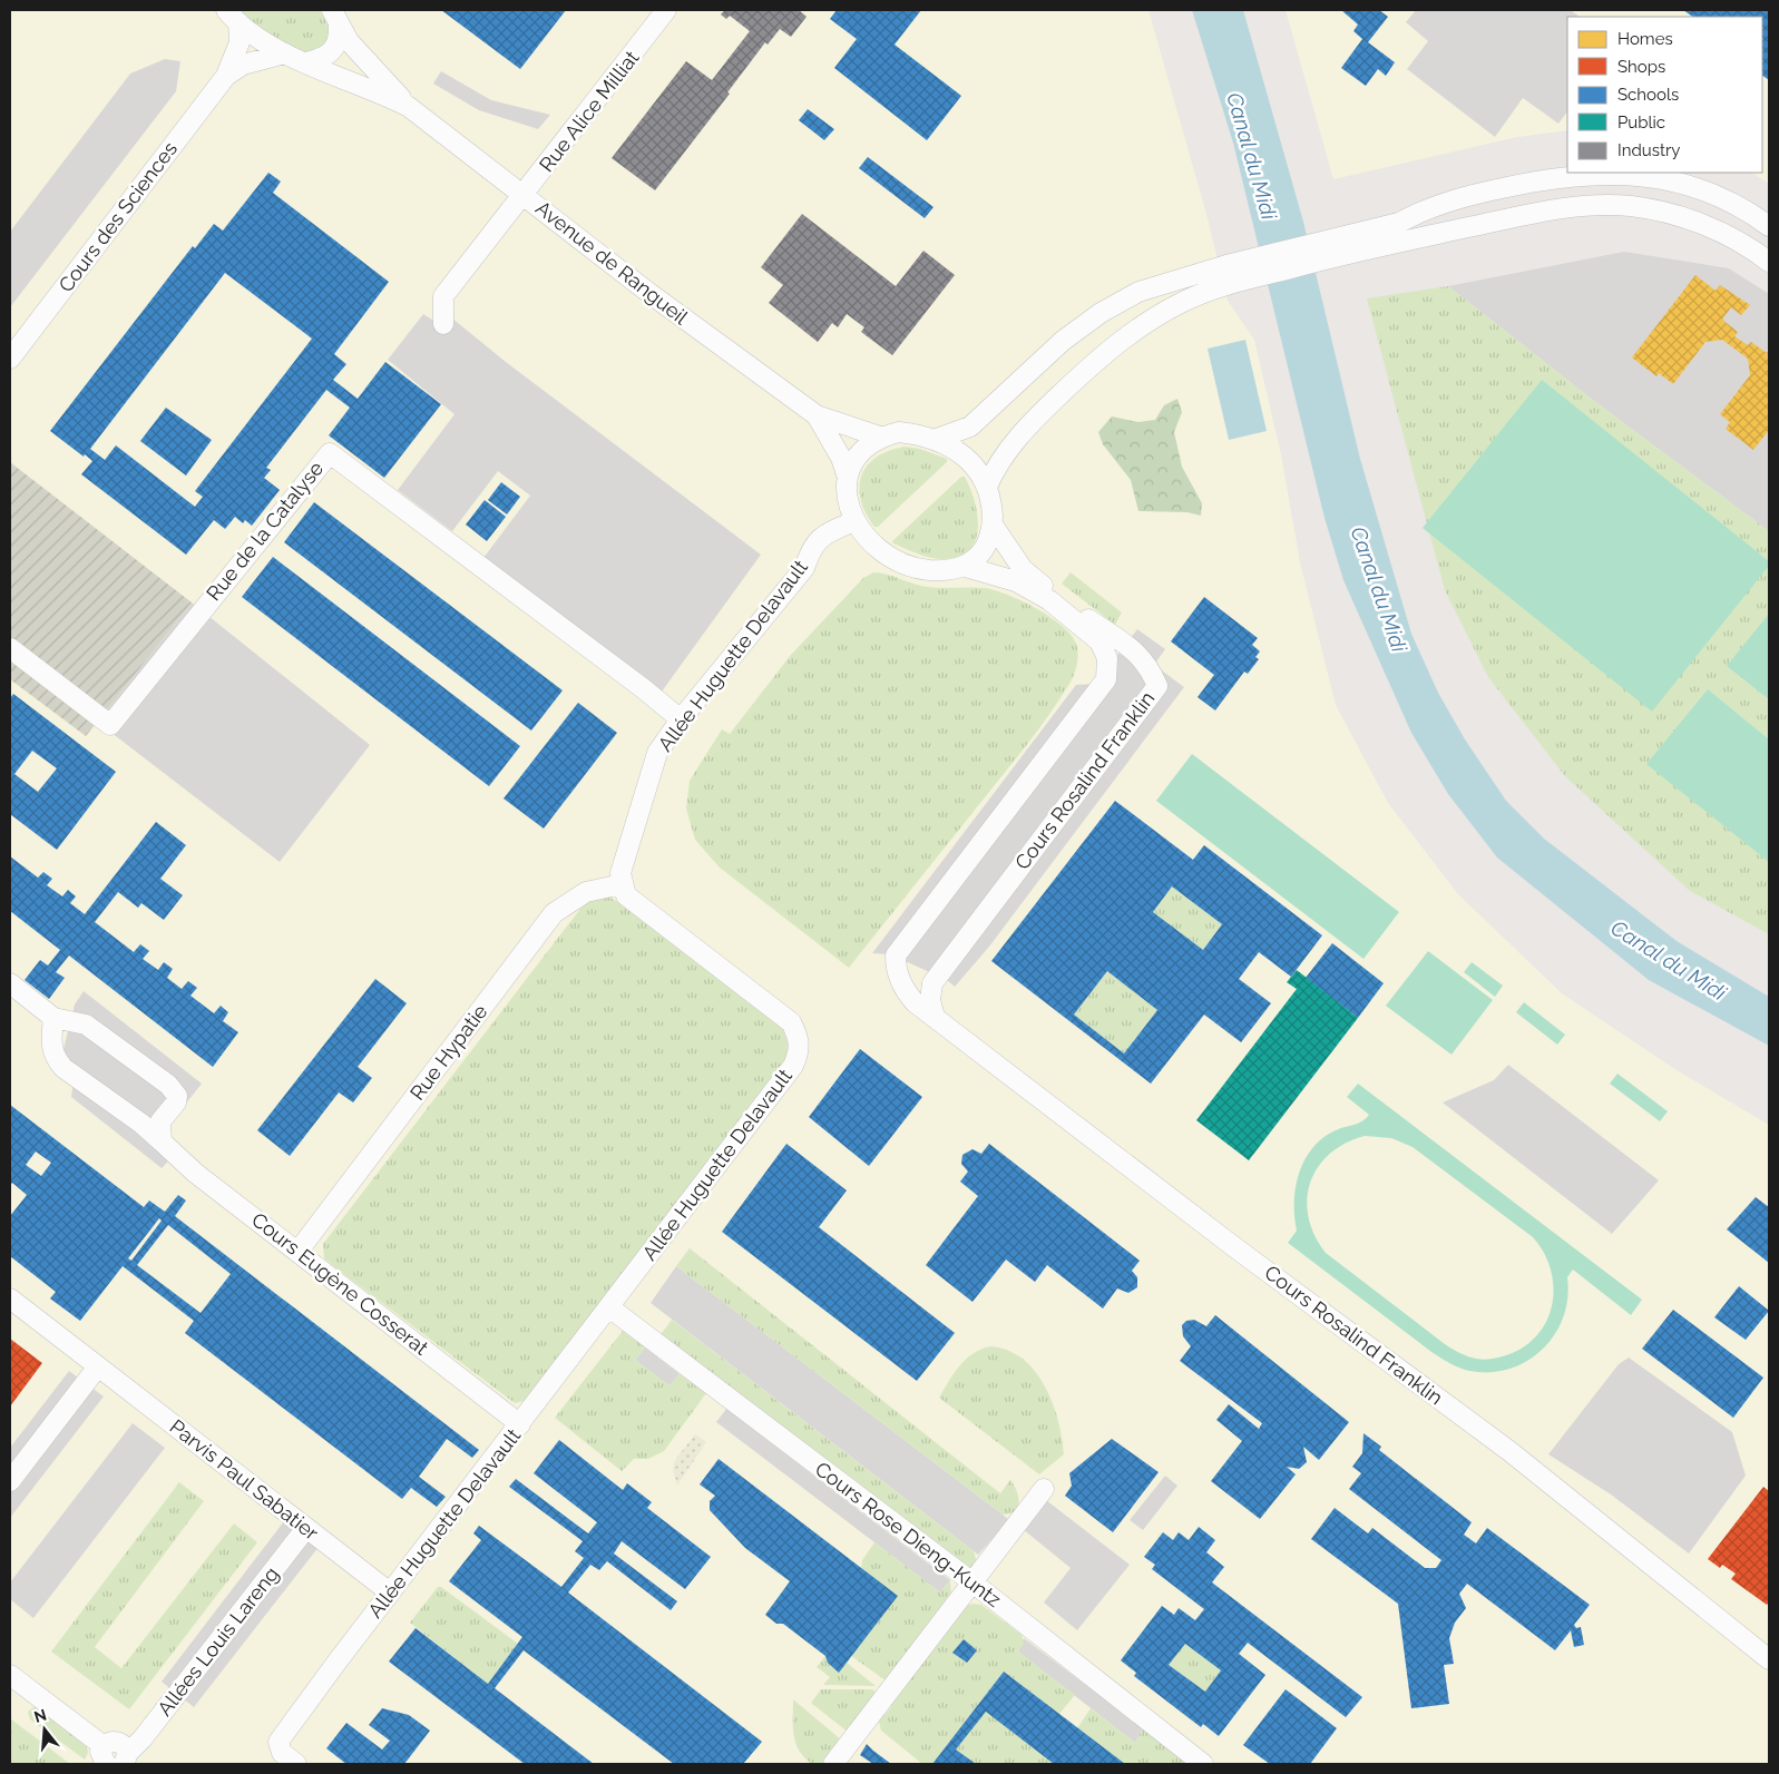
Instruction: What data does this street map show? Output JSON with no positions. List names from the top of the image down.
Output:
{
  "streets": {
    "street": [
      "Rue Alice Milliat",
      "Cours des Sciences",
      "Avenue de Rangueil",
      "Rue de la Catalyse",
      "Allée Huguette Delavault",
      "Cours Rosalind Franklin",
      "Rue Hypatie",
      "Cours Eugène Cosserat",
      "Parvis Paul Sabatier",
      "Cours Rose Dieng-Kuntz",
      "Allées Louis Lareng"
    ]
  },
  "crossings": [
    ["Rue Alice Milliat", "Avenue de Rangueil"],
    ["Cours des Sciences", "Avenue de Rangueil"],
    ["Avenue de Rangueil", "Allée Huguette Delavault"],
    ["Avenue de Rangueil", "Cours Rosalind Franklin"],
    ["Rue de la Catalyse", "Allée Huguette Delavault"],
    ["Allée Huguette Delavault", "Cours Rosalind Franklin"],
    ["Allée Huguette Delavault", "Rue Hypatie"],
    ["Allée Huguette Delavault", "Cours Eugène Cosserat"],
    ["Allée Huguette Delavault", "Parvis Paul Sabatier"],
    ["Allée Huguette Delavault", "Cours Rose Dieng-Kuntz"],
    ["Rue Hypatie", "Cours Eugène Cosserat"],
    ["Parvis Paul Sabatier", "Allées Louis Lareng"]
  ],
  "water": ["Canal du Midi"],
  "legend": [
    "Homes",
    "Shops",
    "Schools",
    "Public",
    "Industry"
  ],
  "north": "top"
}
